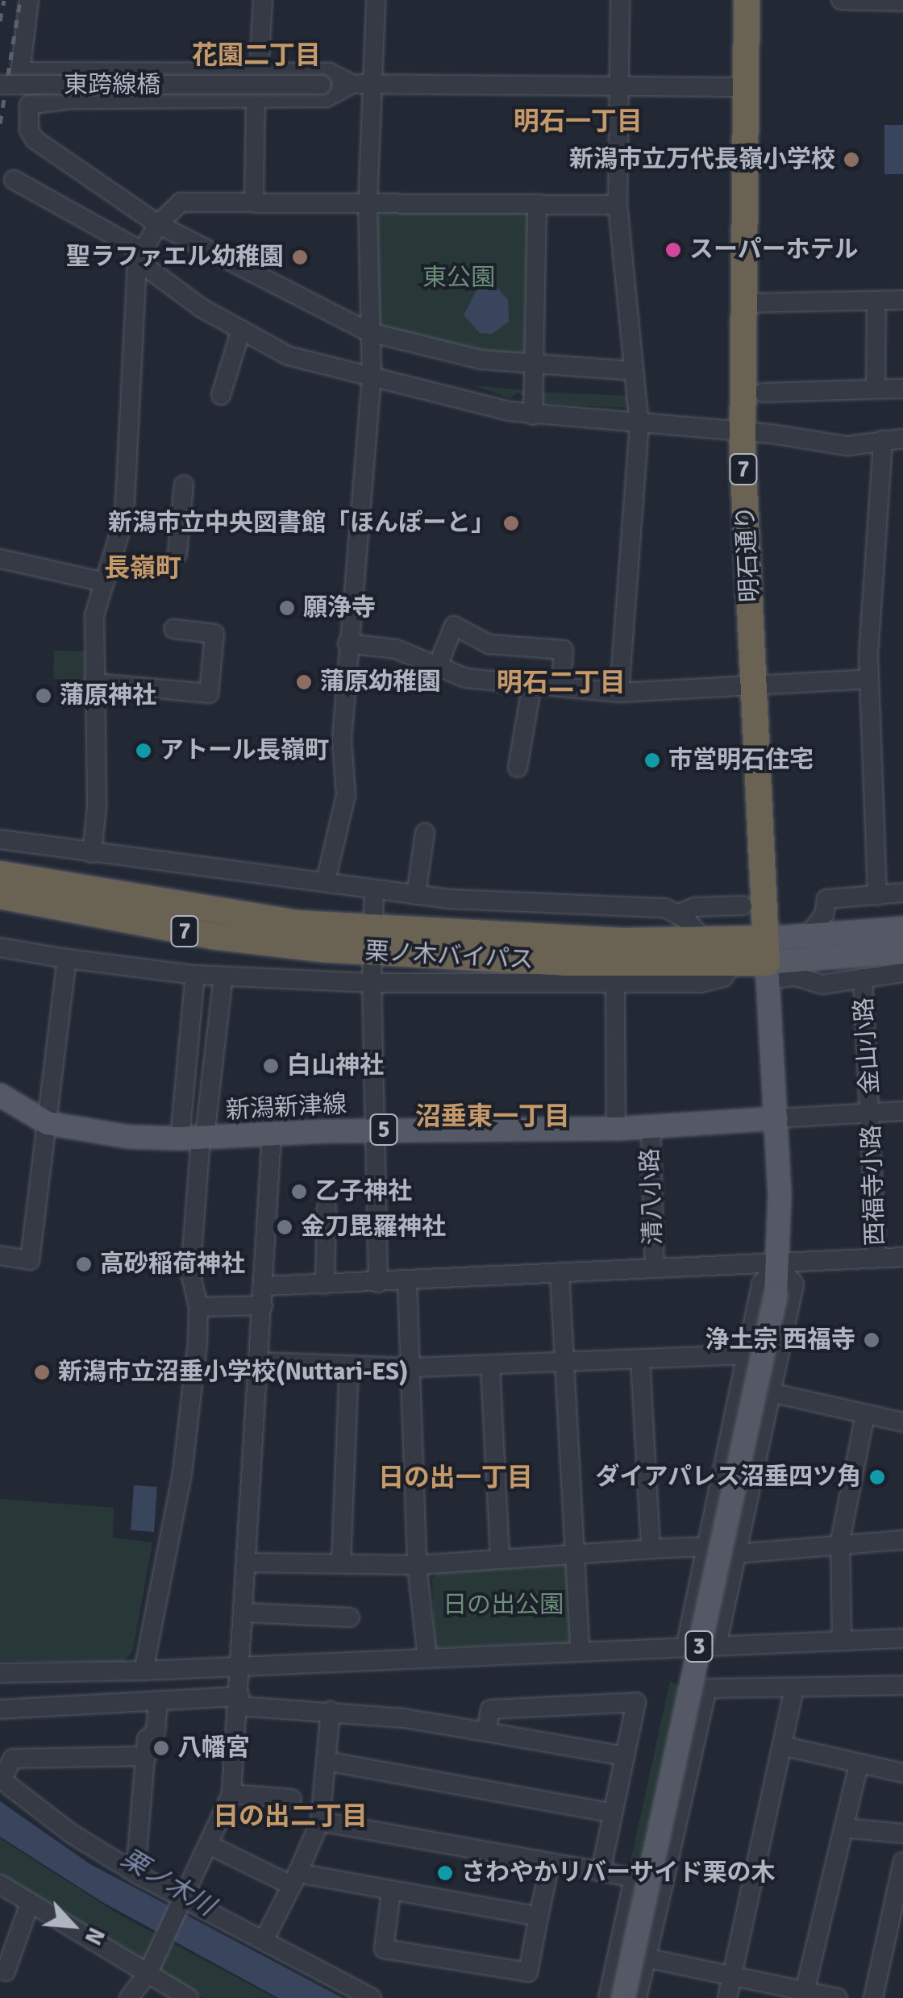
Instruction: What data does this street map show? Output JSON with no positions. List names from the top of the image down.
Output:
{
  "streets": {
    "highway": ["7", "明石通り", "栗ノ木バイパス"],
    "main road": ["新潟新津線", "5", "3"],
    "street": [
      "東跨線橋",
      "金山小路",
      "西福寺小路",
      "清八小路"
    ]
  },
  "crossings": [
    ["明石通り", "栗ノ木バイパス"],
    ["明石通り", "3"],
    ["栗ノ木バイパス", "3"],
    ["金山小路", "西福寺小路"],
    ["新潟新津線", "清八小路"],
    ["新潟新津線", "3"]
  ],
  "districts": [
    "花園二丁目",
    "明石一丁目",
    "長嶺町",
    "明石二丁目",
    "沼垂東一丁目",
    "日の出一丁目",
    "日の出二丁目"
  ],
  "water": ["栗ノ木川"],
  "parks": ["東公園", "日の出公園"],
  "places": [
    "新潟市立万代長嶺小学校",
    "スーパーホテル",
    "聖ラファエル幼稚園",
    "新潟市立中央図書館「ほんぽーと」",
    "願浄寺",
    "蒲原幼稚園",
    "蒲原神社",
    "アトール長嶺町",
    "市営明石住宅",
    "白山神社",
    "乙子神社",
    "金刀毘羅神社",
    "高砂稲荷神社",
    "浄土宗 西福寺",
    "新潟市立沼垂小学校(Nuttari-ES)",
    "ダイアパレス沼垂四ツ角",
    "八幡宮",
    "さわやかリバーサイド栗の木"
  ],
  "north": "bottom right"
}
